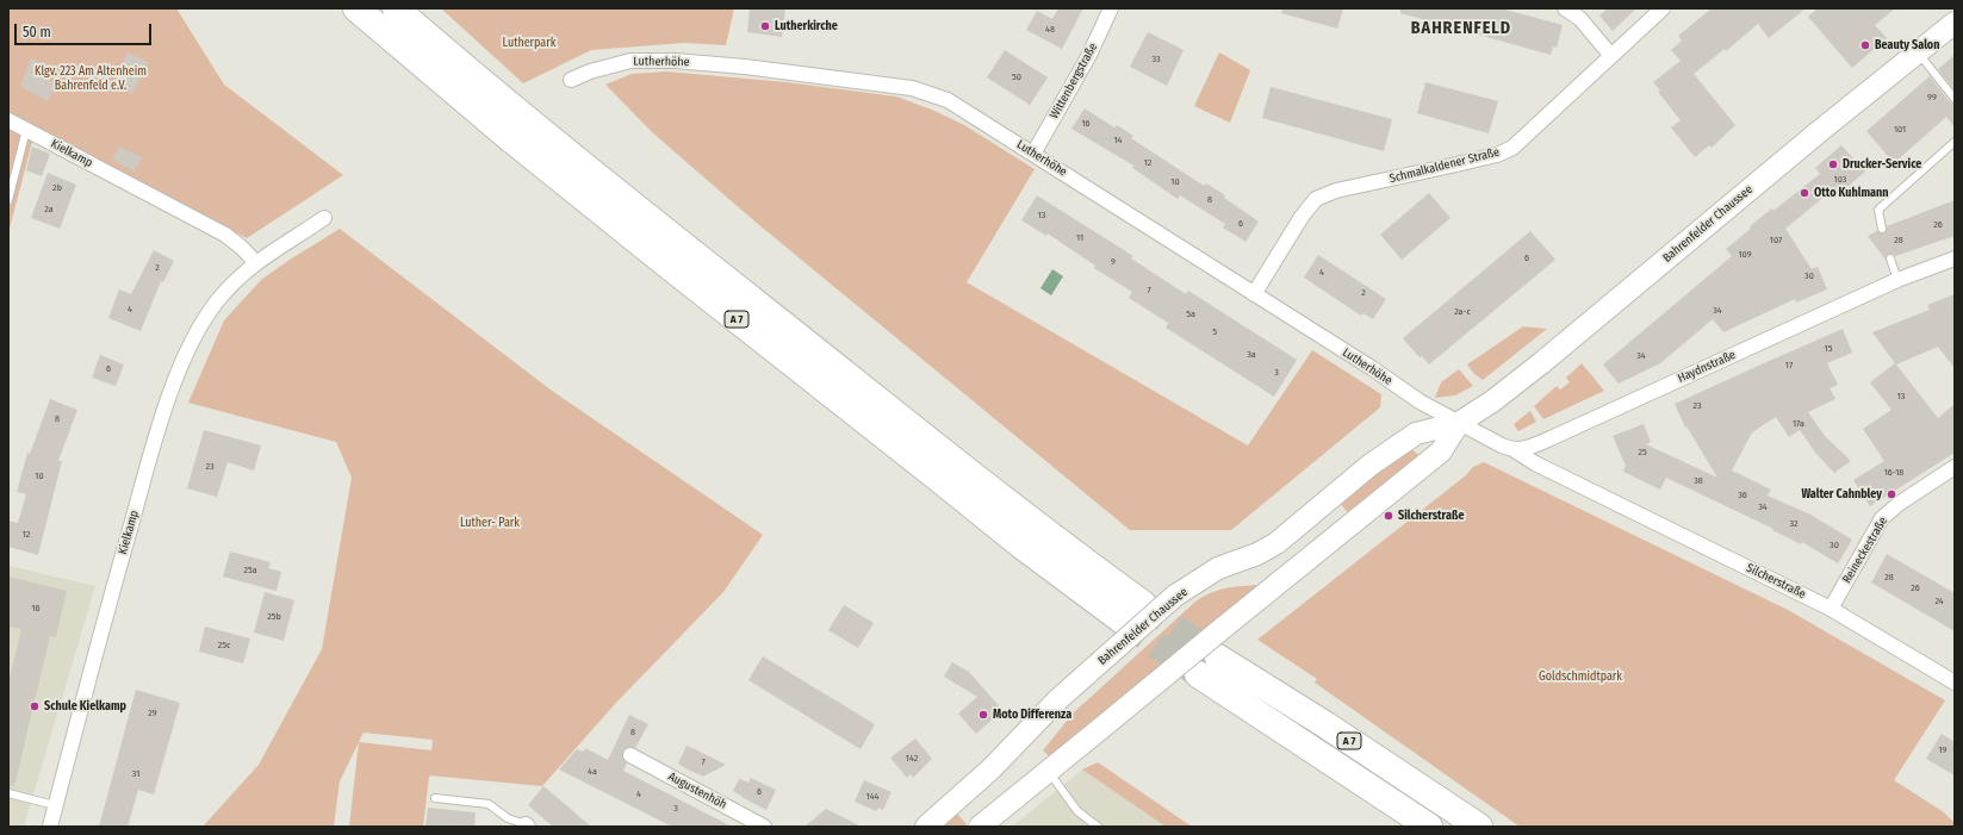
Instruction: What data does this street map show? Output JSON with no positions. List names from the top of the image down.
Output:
{
  "streets": {
    "highway": ["A 7"],
    "main road": ["Bahrenfelder Chaussee"],
    "street": [
      "Lutherhöhe",
      "Wittenbergstraße",
      "Kielkamp",
      "Schmalkaldener Straße",
      "Haydnstraße",
      "Reineckestraße",
      "Silcherstraße",
      "Augustenhöh"
    ]
  },
  "crossings": [
    ["Lutherhöhe", "Wittenbergstraße"],
    ["Lutherhöhe", "Schmalkaldener Straße"],
    ["Lutherhöhe", "Bahrenfelder Chaussee"],
    ["Haydnstraße", "Silcherstraße"],
    ["Reineckestraße", "Silcherstraße"]
  ],
  "districts": ["BAHRENFELD"],
  "parks": [
    "Lutherpark",
    "Klgv. 223 Am Altenheim Bahrenfeld e.V.",
    "Luther- Park",
    "Goldschmidtpark"
  ],
  "places": [
    "Lutherkirche",
    "Beauty Salon",
    "Drucker-Service",
    "Otto Kuhlmann",
    "Walter Cahnbley",
    "Silcherstraße",
    "Schule Kielkamp",
    "Moto Differenza"
  ],
  "house_numbers": [
    "48",
    "33",
    "50",
    "99",
    "16",
    "101",
    "14",
    "12",
    "103",
    "10",
    "2b",
    "8",
    "2a",
    "13",
    "6",
    "26",
    "11",
    "107",
    "28",
    "109",
    "6",
    "9",
    "2",
    "4",
    "30",
    "7",
    "2",
    "4",
    "34",
    "2a-c",
    "5a",
    "5",
    "15",
    "3a",
    "34",
    "17",
    "6",
    "3",
    "13",
    "23",
    "8",
    "17a",
    "25",
    "23",
    "16-18",
    "10",
    "38",
    "36",
    "34",
    "32",
    "12",
    "30",
    "25a",
    "28",
    "26",
    "24",
    "16",
    "25b",
    "25c",
    "29",
    "8",
    "19",
    "142",
    "7",
    "4a",
    "31",
    "6",
    "4",
    "144",
    "3"
  ],
  "scale_bar": "50 m"
}
